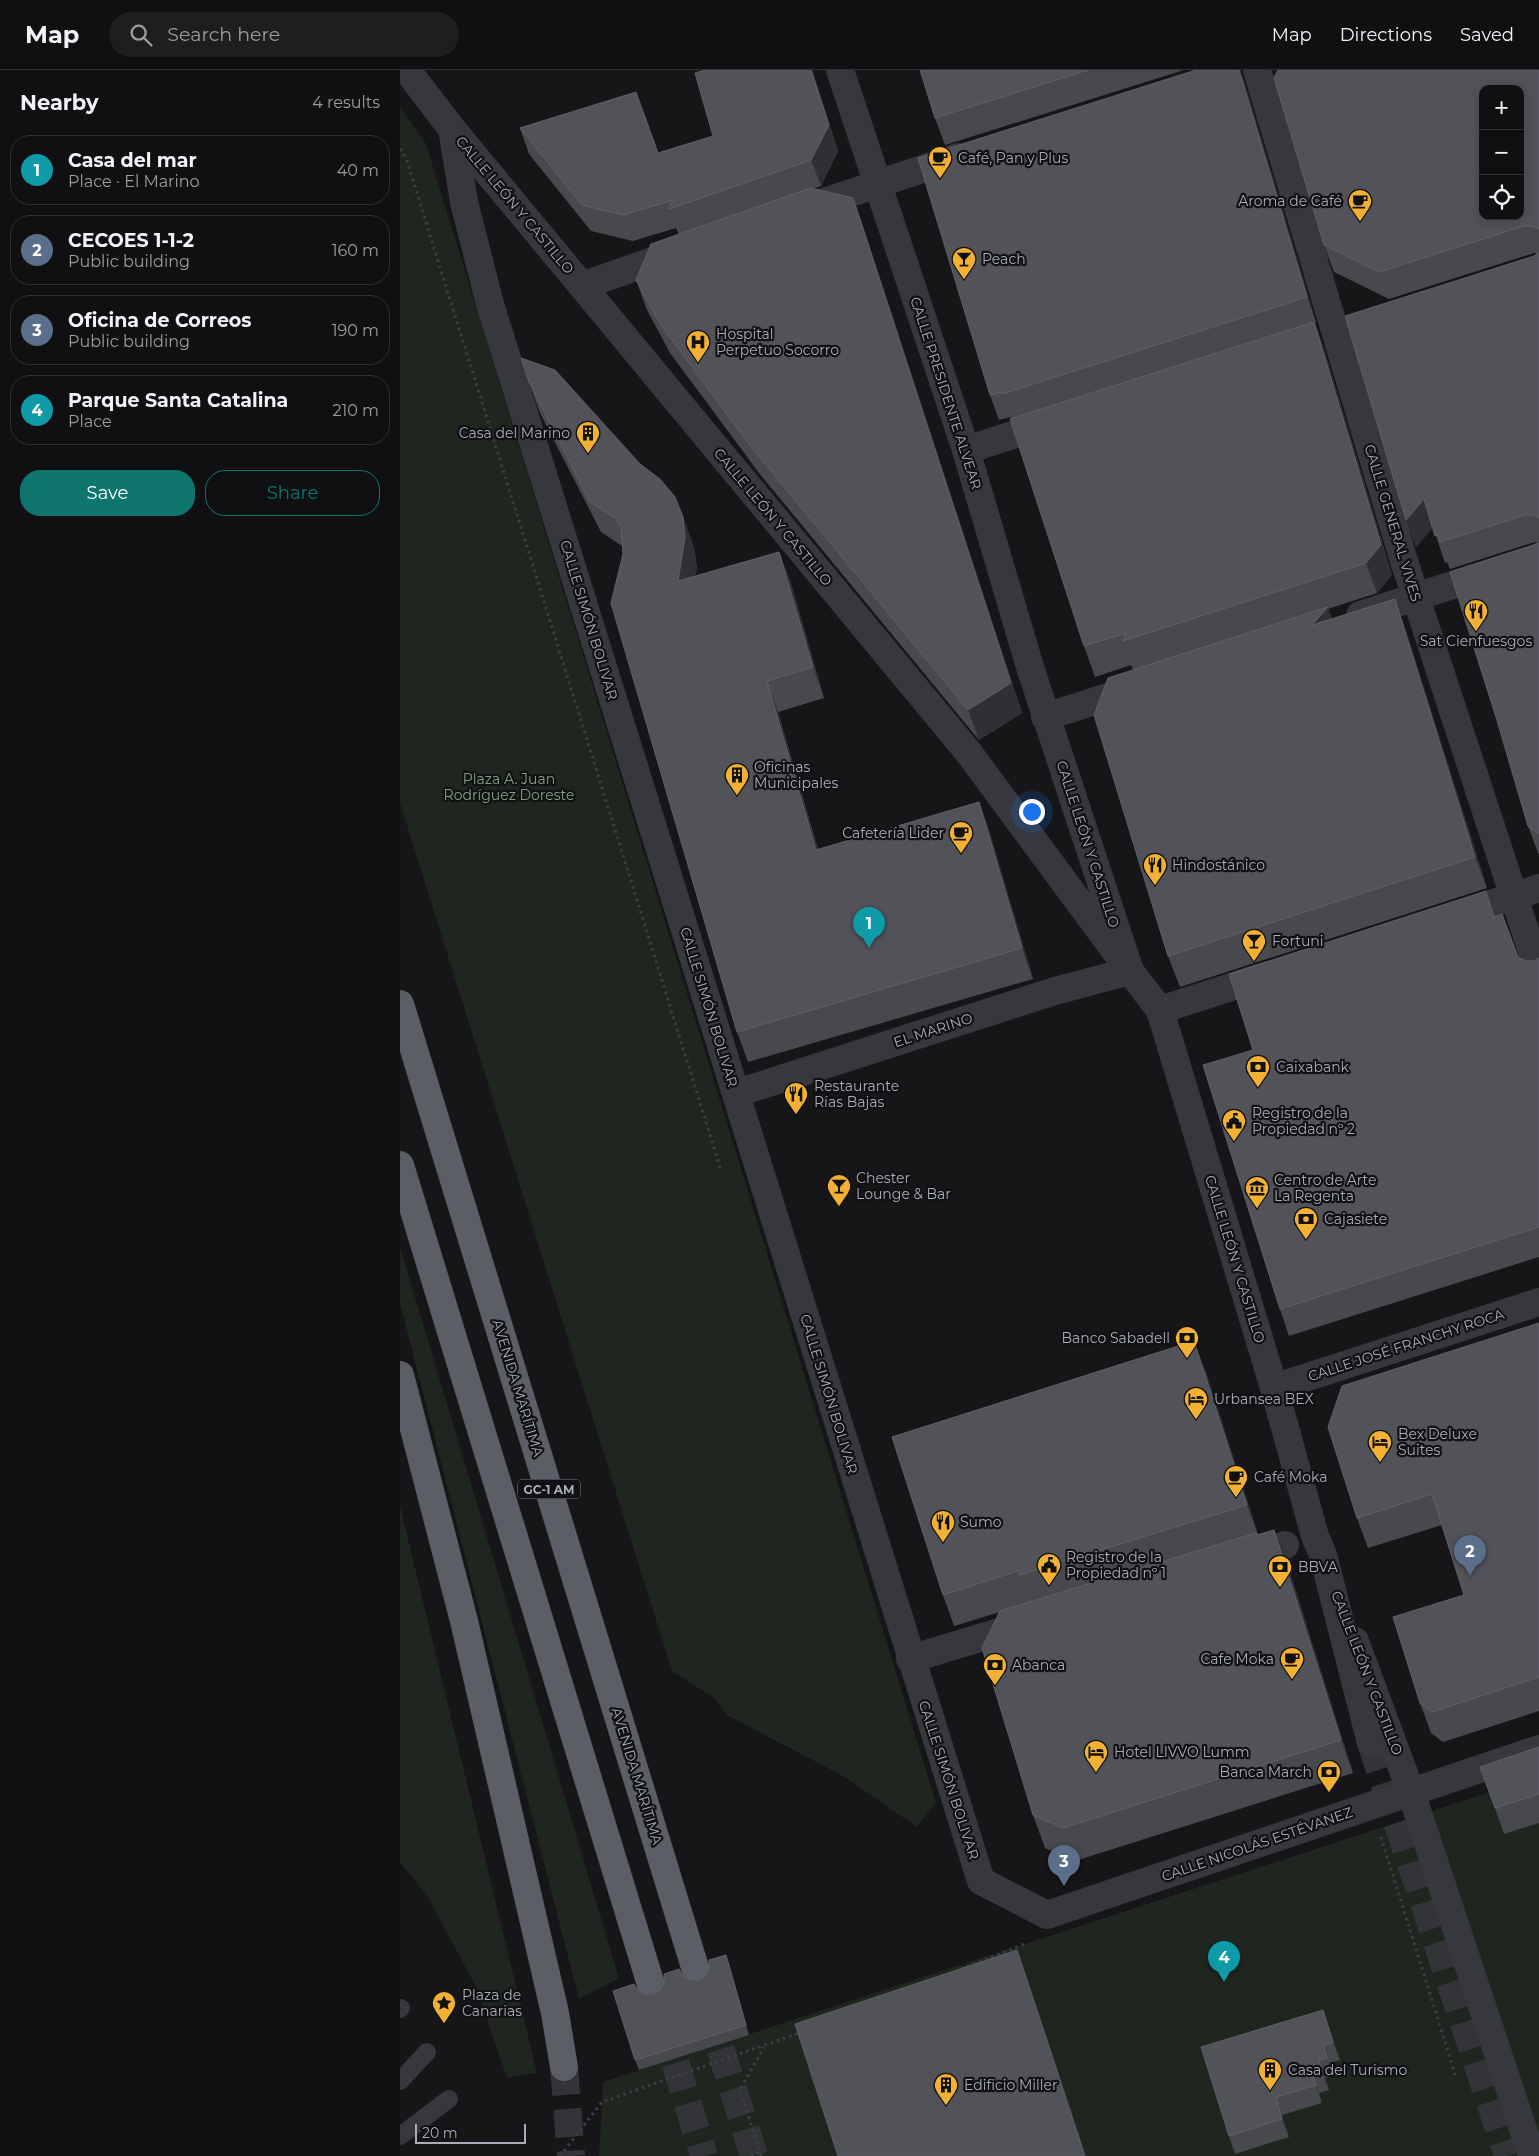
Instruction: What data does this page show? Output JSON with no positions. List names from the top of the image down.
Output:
{
  "streets": {
    "highway": ["AVENIDA MARÍTIMA", "GC-1 AM"],
    "street": [
      "CALLE LEÓN Y CASTILLO",
      "CALLE PRESIDENTE ALVEAR",
      "CALLE GENERAL VIVES",
      "CALLE SIMÓN BOLIVAR",
      "EL MARINO",
      "CALLE JOSÉ FRANCHY ROCA",
      "CALLE NICOLÁS ESTÉVANEZ"
    ]
  },
  "crossings": [
    ["CALLE LEÓN Y CASTILLO", "CALLE PRESIDENTE ALVEAR"],
    ["CALLE LEÓN Y CASTILLO", "CALLE SIMÓN BOLIVAR"],
    ["CALLE LEÓN Y CASTILLO", "EL MARINO"],
    ["CALLE LEÓN Y CASTILLO", "CALLE JOSÉ FRANCHY ROCA"],
    ["CALLE LEÓN Y CASTILLO", "CALLE NICOLÁS ESTÉVANEZ"],
    ["CALLE SIMÓN BOLIVAR", "EL MARINO"],
    ["CALLE SIMÓN BOLIVAR", "CALLE NICOLÁS ESTÉVANEZ"]
  ],
  "parks": ["Plaza A. Juan Rodríguez Doreste"],
  "places": {
    "cafe": [
      "Café, Pan y Plus",
      "Aroma de Café",
      "Cafetería Lider",
      "Café Moka",
      "Cafe Moka"
    ],
    "bar": ["Peach", "Fortuni", "Chester Lounge & Bar"],
    "hospital": ["Hospital Perpetuo Socorro"],
    "building": [
      "Casa del Marino",
      "Oficinas Municipales",
      "Casa del Turismo",
      "Edificio Miller"
    ],
    "restaurant": [
      "Sat Cienfuesgos",
      "Hindostánico",
      "Restaurante Rías Bajas",
      "Sumo"
    ],
    "bank": [
      "Caixabank",
      "Cajasiete",
      "Banco Sabadell",
      "BBVA",
      "Abanca",
      "Banca March"
    ],
    "public building": ["Registro de la Propiedad nº 2", "Registro de la Propiedad nº 1"],
    "museum": ["Centro de Arte La Regenta"],
    "hotel": ["Urbansea BEX", "Bex Deluxe Suites", "Hotel LIVVO Lumm"],
    "place": ["Plaza de Canarias"]
  },
  "scale_bar": "20 m",
  "page": {
    "header": "Map",
    "search": "Search here",
    "nav": ["Map", "Directions", "Saved"],
    "heading": ["Nearby", "4 results"],
    "map_buttons": ["+", "−"],
    "list": [
      {
        "mark": "1",
        "name": "Casa del mar",
        "note": "Place · El Marino",
        "value": "40 m"
      },
      {
        "mark": "2",
        "name": "CECOES 1-1-2",
        "note": "Public building",
        "value": "160 m"
      },
      {
        "mark": "3",
        "name": "Oficina de Correos",
        "note": "Public building",
        "value": "190 m"
      },
      {
        "mark": "4",
        "name": "Parque Santa Catalina",
        "note": "Place",
        "value": "210 m"
      }
    ],
    "buttons": ["Save", "Share"],
    "pins": [
      "1",
      "2",
      "3",
      "4"
    ],
    "scale": "20 m"
  }
}
